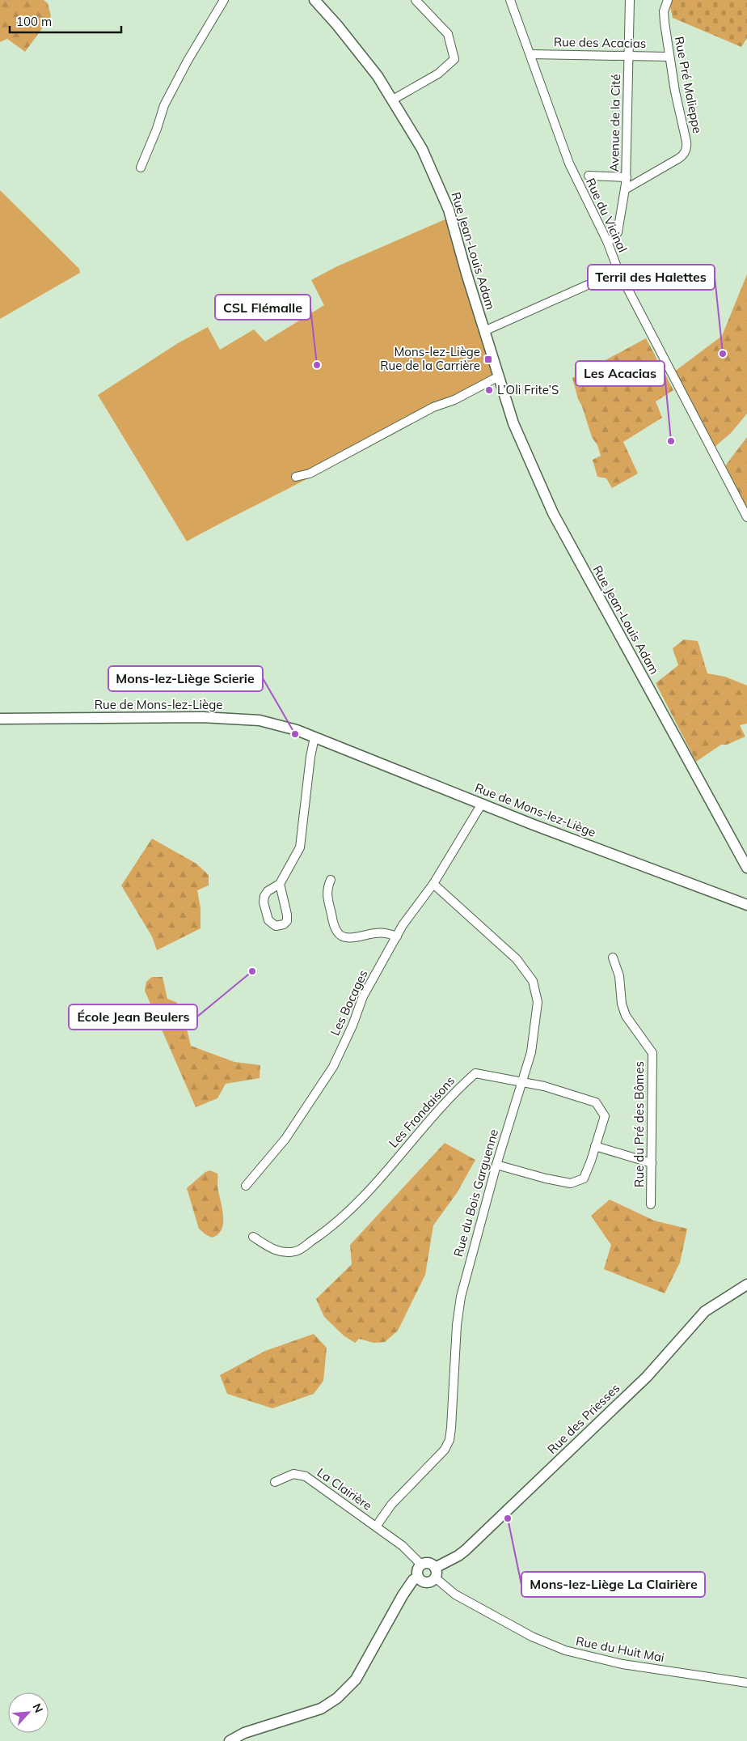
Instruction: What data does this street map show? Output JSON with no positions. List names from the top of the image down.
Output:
{
  "streets": {
    "street": [
      "Rue des Acacias",
      "Rue Pré Malieppe",
      "Avenue de la Cité",
      "Rue du Vicinal",
      "Rue Jean-Louis Adam",
      "Rue de Mons-lez-Liège",
      "Les Bocages",
      "Les Frondaisons",
      "Rue du Pré des Bômes",
      "Rue du Bois Garguenne",
      "Rue des Priesses",
      "La Clairière",
      "Rue du Huit Mai"
    ]
  },
  "crossings": [
    ["Rue des Acacias", "Rue Pré Malieppe"],
    ["Rue des Acacias", "Avenue de la Cité"],
    ["Rue des Acacias", "Rue du Vicinal"],
    ["Rue Pré Malieppe", "Avenue de la Cité"],
    ["Avenue de la Cité", "Rue du Vicinal"],
    ["Rue de Mons-lez-Liège", "Les Bocages"],
    ["Les Bocages", "Rue du Bois Garguenne"],
    ["Les Frondaisons", "Rue du Bois Garguenne"],
    ["Rue du Bois Garguenne", "La Clairière"],
    ["Rue des Priesses", "La Clairière"],
    ["Rue des Priesses", "Rue du Huit Mai"],
    ["La Clairière", "Rue du Huit Mai"]
  ],
  "places": {
    "other": [
      "Terril des Halettes",
      "CSL Flémalle",
      "L’Oli Frite’S",
      "Les Acacias",
      "Mons-lez-Liège Scierie",
      "École Jean Beulers",
      "Mons-lez-Liège La Clairière"
    ],
    "transit": ["Mons-lez-Liège Rue de la Carrière"]
  },
  "scale_bar": "100 m",
  "north": "top right"
}
